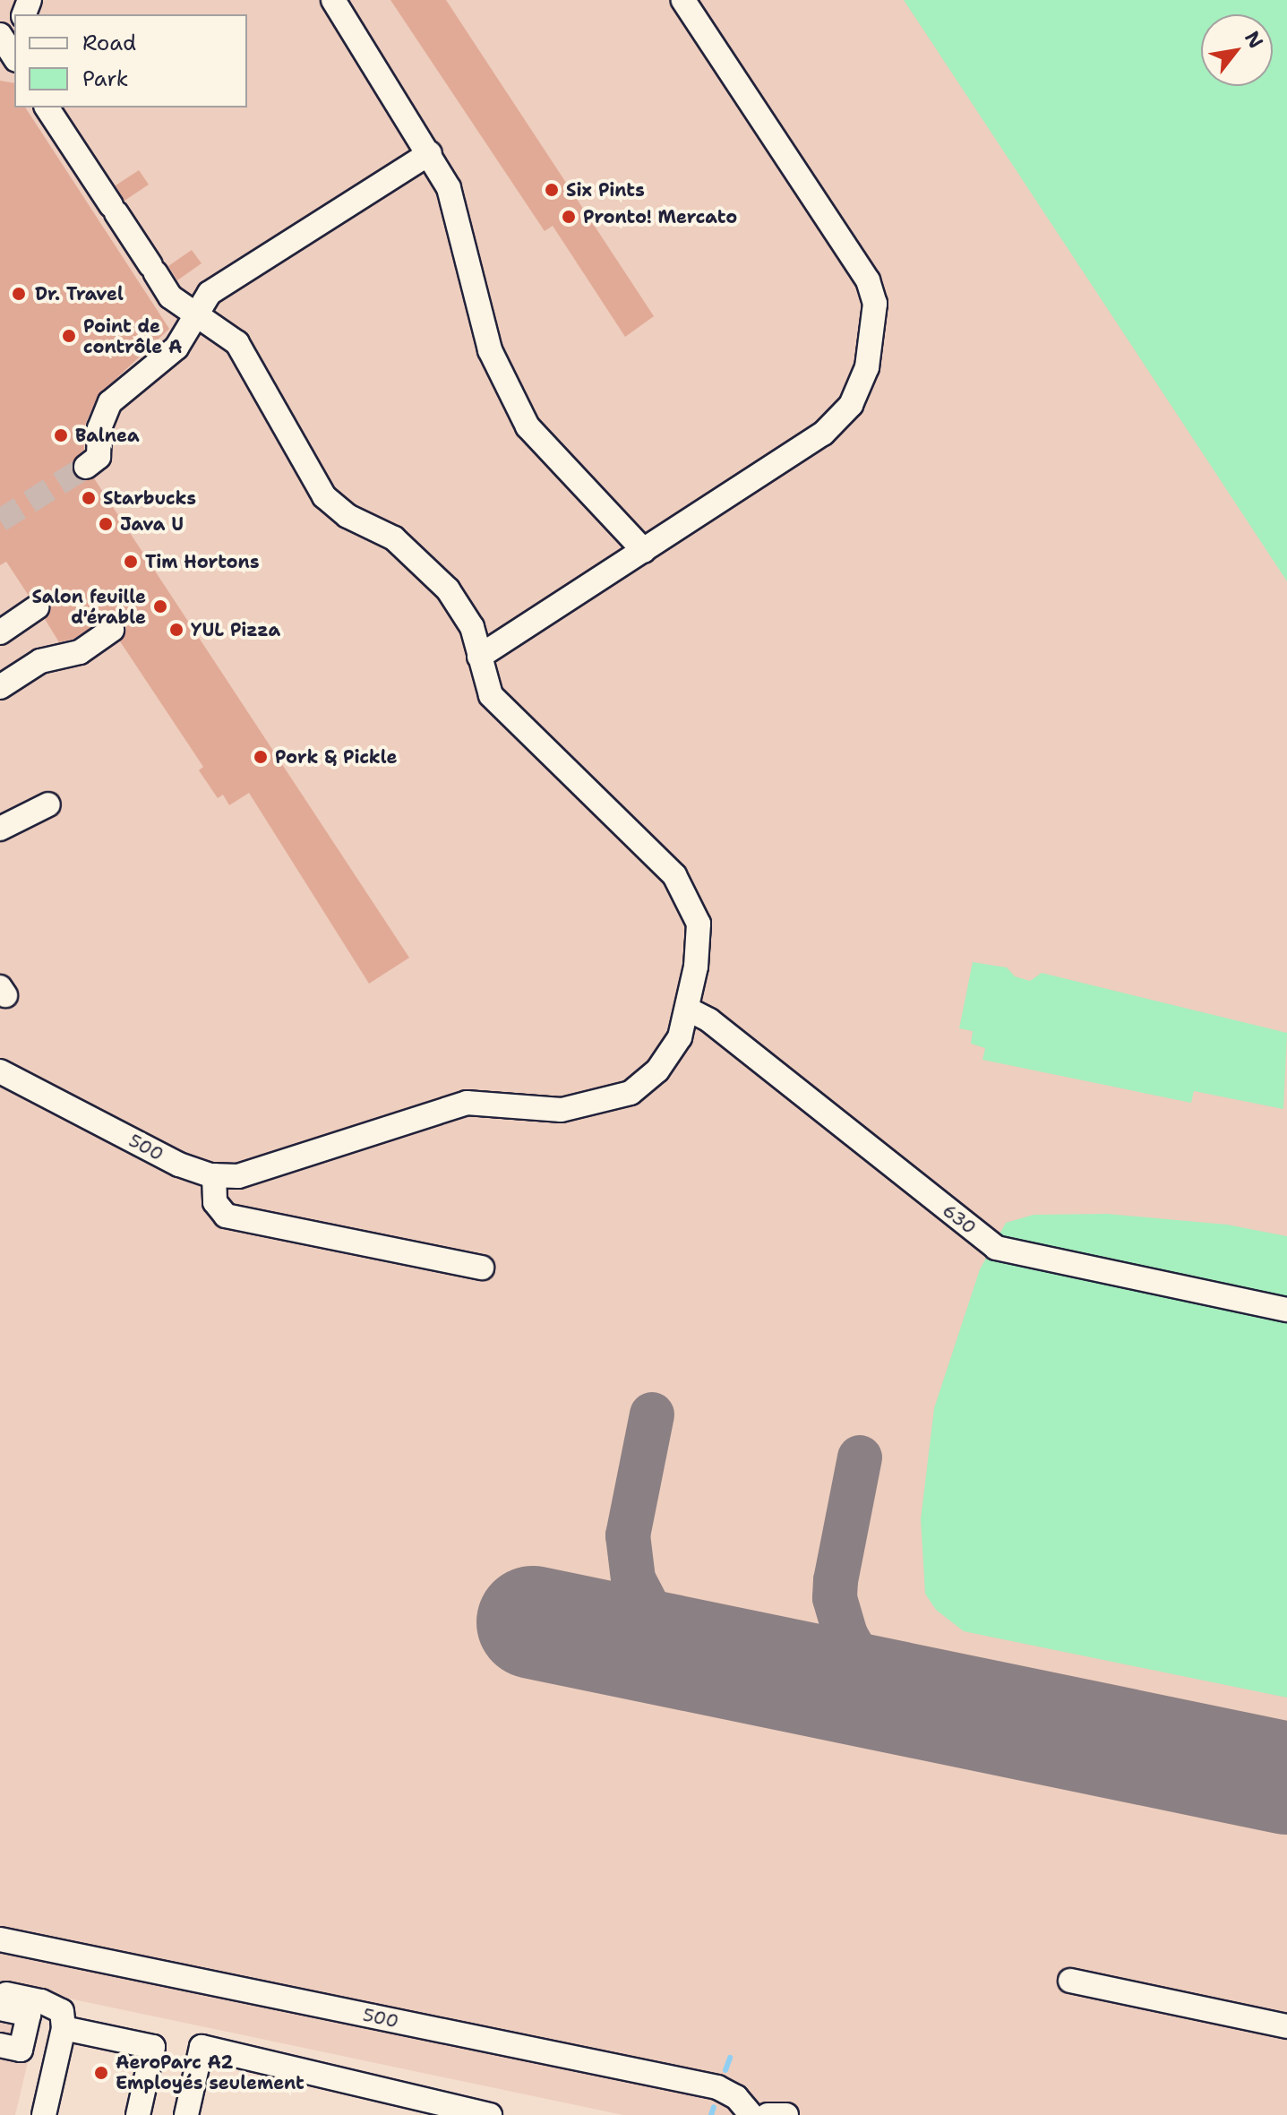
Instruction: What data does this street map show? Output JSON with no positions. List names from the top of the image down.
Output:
{
  "streets": {
    "lane": ["500", "630"]
  },
  "crossings": [
    ["500", "630"]
  ],
  "places": [
    "Six Pints",
    "Pronto! Mercato",
    "Dr. Travel",
    "Point de contrôle A",
    "Balnea",
    "Starbucks",
    "Java U",
    "Tim Hortons",
    "Salon feuille d'érable",
    "YUL Pizza",
    "Pork & Pickle",
    "AeroParc A2 Employés seulement"
  ],
  "legend": ["Road", "Park"],
  "north": "top right"
}
